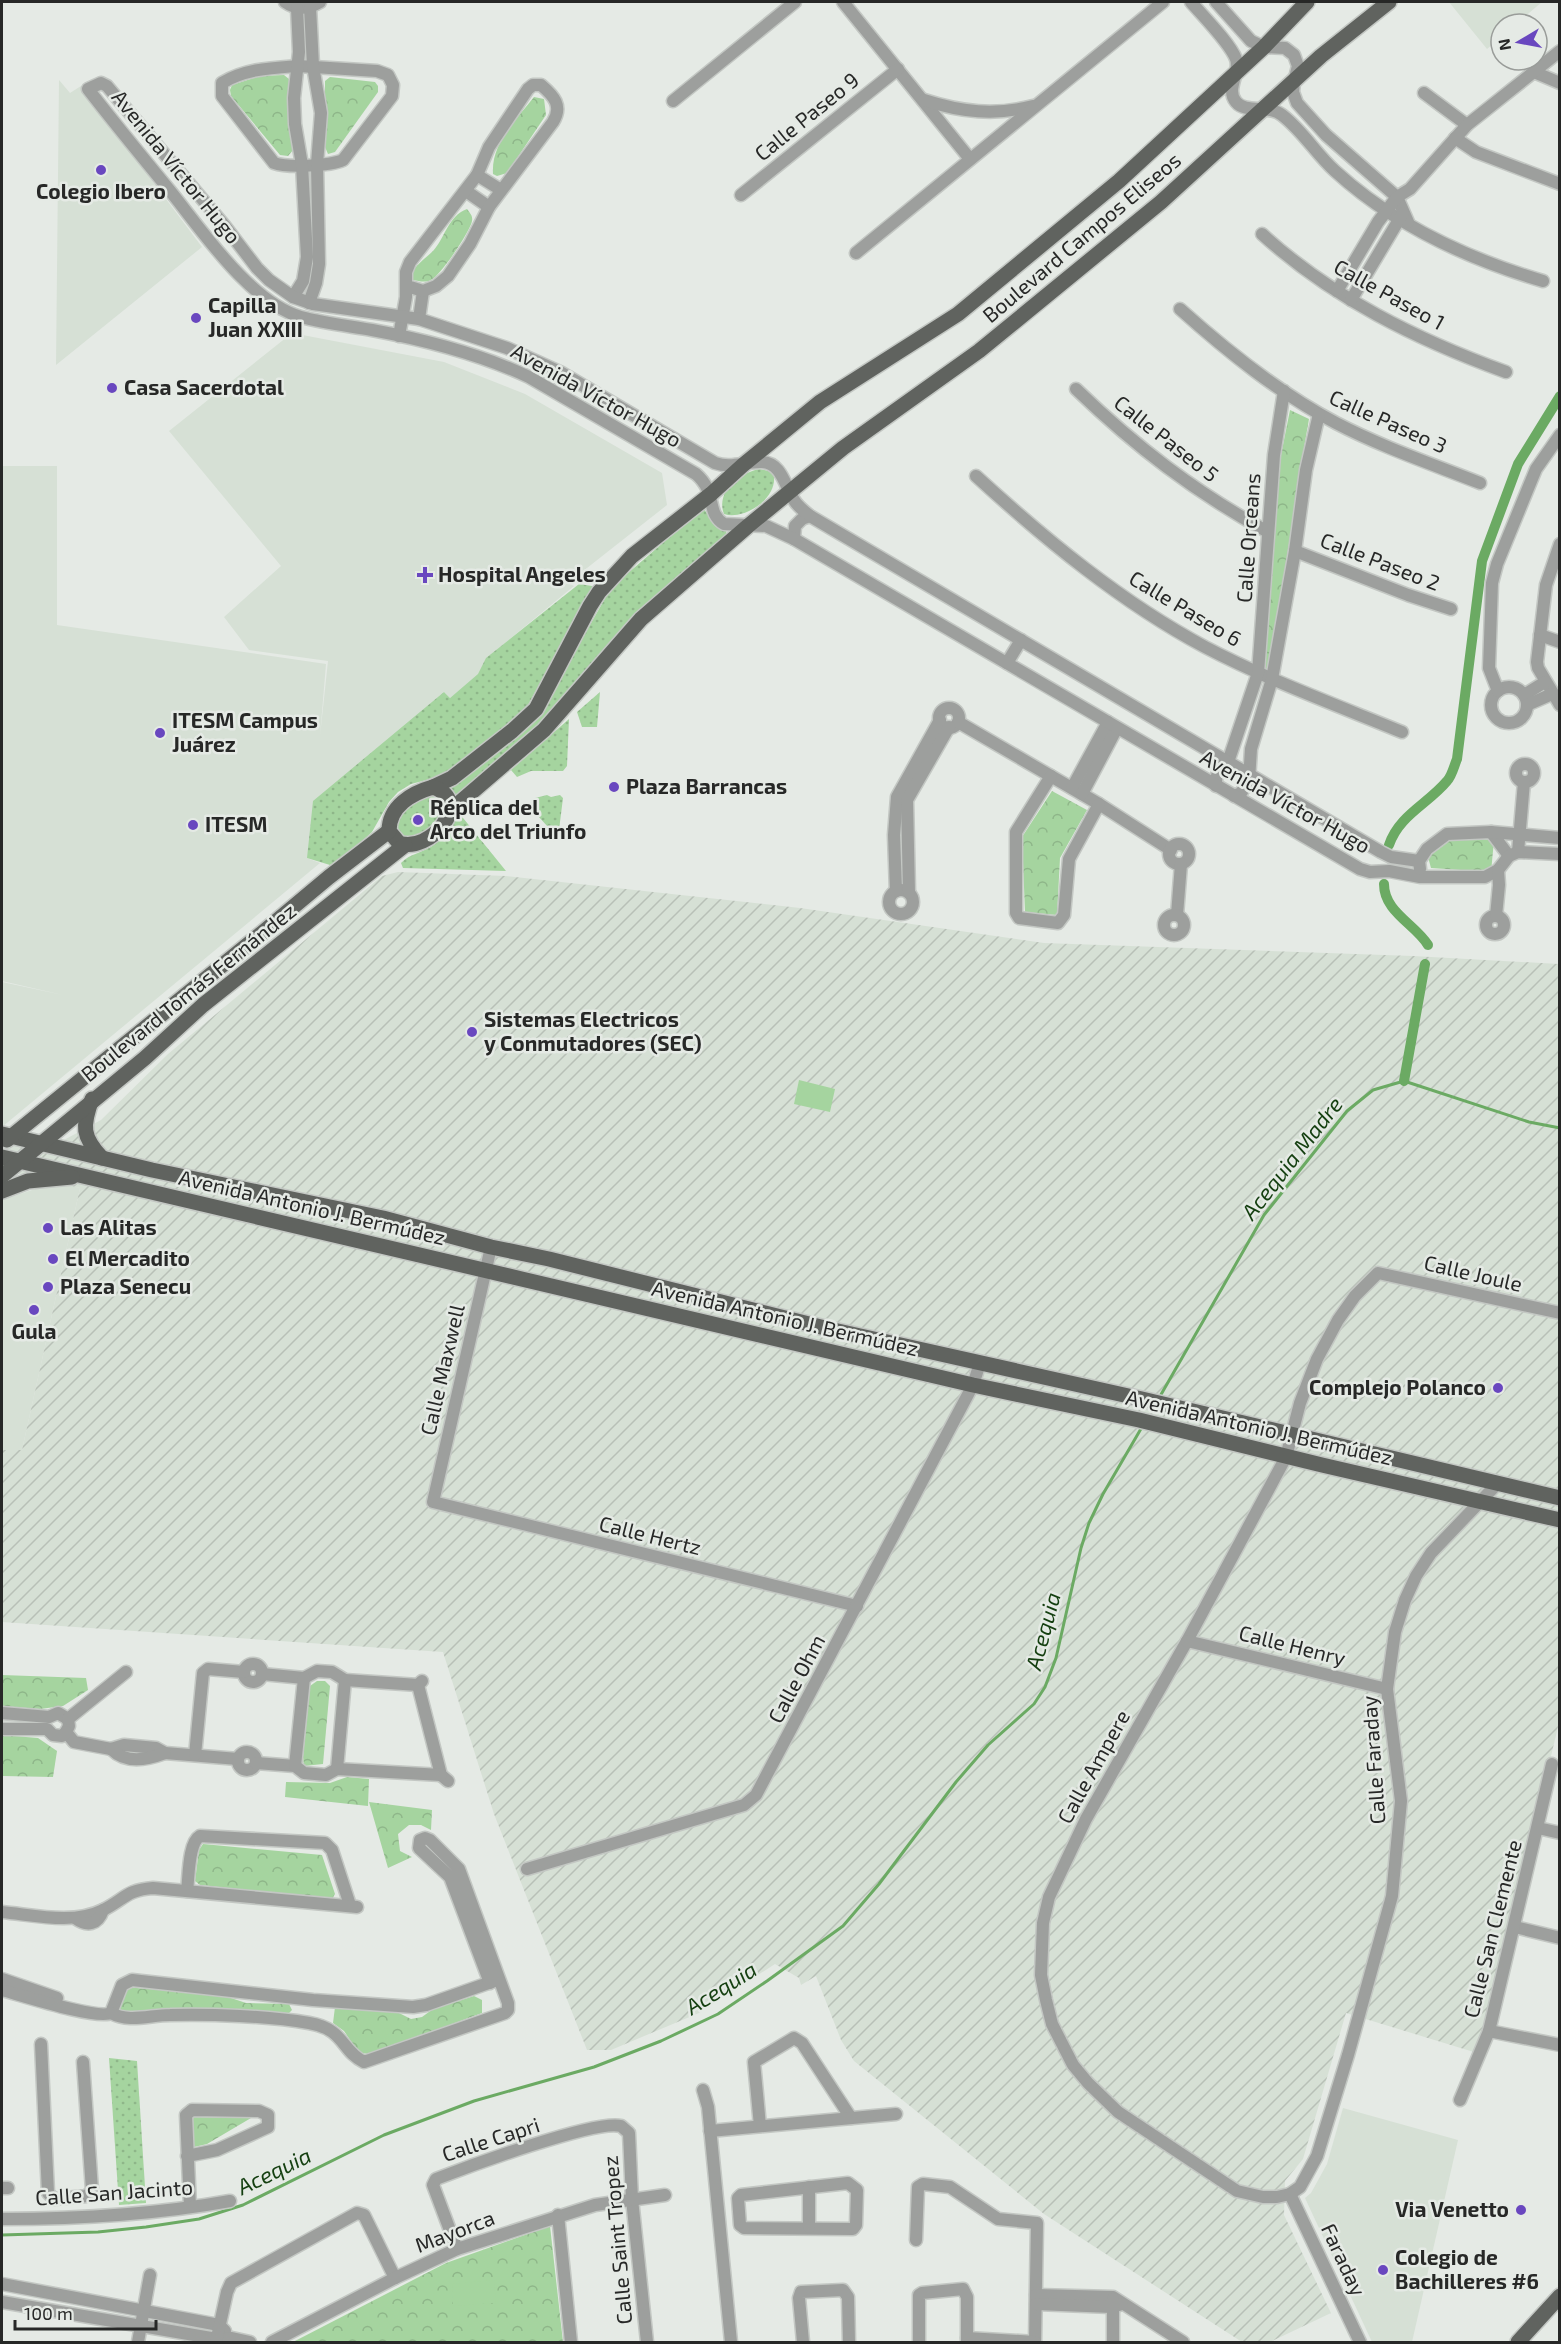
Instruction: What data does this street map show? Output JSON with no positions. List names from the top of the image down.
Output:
{
  "streets": {
    "main road": ["Boulevard Campos Eliseos", "Boulevard Tomás Fernández", "Avenida Antonio J. Bermúdez"],
    "street": [
      "Calle Paseo 9",
      "Avenida Víctor Hugo",
      "Calle Paseo 1",
      "Calle Paseo 3",
      "Calle Paseo 5",
      "Calle Orceans",
      "Calle Paseo 2",
      "Calle Paseo 6",
      "Calle Joule",
      "Calle Maxwell",
      "Calle Hertz",
      "Calle Henry",
      "Calle Ohm",
      "Calle Faraday",
      "Calle Ampere",
      "Calle San Clemente",
      "Calle Capri",
      "Calle San Jacinto",
      "Mayorca",
      "Calle Saint Tropez",
      "Faraday"
    ]
  },
  "crossings": [
    ["Avenida Víctor Hugo", "Boulevard Campos Eliseos"],
    ["Avenida Víctor Hugo", "Calle Orceans"],
    ["Calle Paseo 3", "Calle Orceans"],
    ["Calle Paseo 5", "Calle Orceans"],
    ["Calle Orceans", "Calle Paseo 2"],
    ["Calle Orceans", "Calle Paseo 6"],
    ["Boulevard Tomás Fernández", "Avenida Antonio J. Bermúdez"],
    ["Avenida Antonio J. Bermúdez", "Calle Maxwell"],
    ["Avenida Antonio J. Bermúdez", "Calle Ohm"],
    ["Avenida Antonio J. Bermúdez", "Calle Faraday"],
    ["Avenida Antonio J. Bermúdez", "Calle Ampere"],
    ["Calle Joule", "Calle Ampere"],
    ["Calle Maxwell", "Calle Hertz"],
    ["Calle Hertz", "Calle Ohm"],
    ["Calle Henry", "Calle Faraday"],
    ["Calle Henry", "Calle Ampere"],
    ["Calle Faraday", "Calle Ampere"],
    ["Calle Faraday", "Faraday"],
    ["Calle Ampere", "Faraday"],
    ["Calle Capri", "Mayorca"],
    ["Calle Capri", "Calle Saint Tropez"],
    ["Mayorca", "Calle Saint Tropez"]
  ],
  "water": ["Acequia Madre", "Acequia"],
  "places": {
    "other": [
      "Colegio Ibero",
      "Capilla Juan XXIII",
      "Casa Sacerdotal",
      "ITESM Campus Juárez",
      "Plaza Barrancas",
      "Réplica del Arco del Triunfo",
      "ITESM",
      "Sistemas Electricos y Conmutadores (SEC)",
      "Las Alitas",
      "El Mercadito",
      "Plaza Senecu",
      "Gula",
      "Complejo Polanco",
      "Via Venetto",
      "Colegio de Bachilleres #6"
    ],
    "health": ["Hospital Angeles"]
  },
  "scale_bar": "100 m",
  "north": "left"
}
